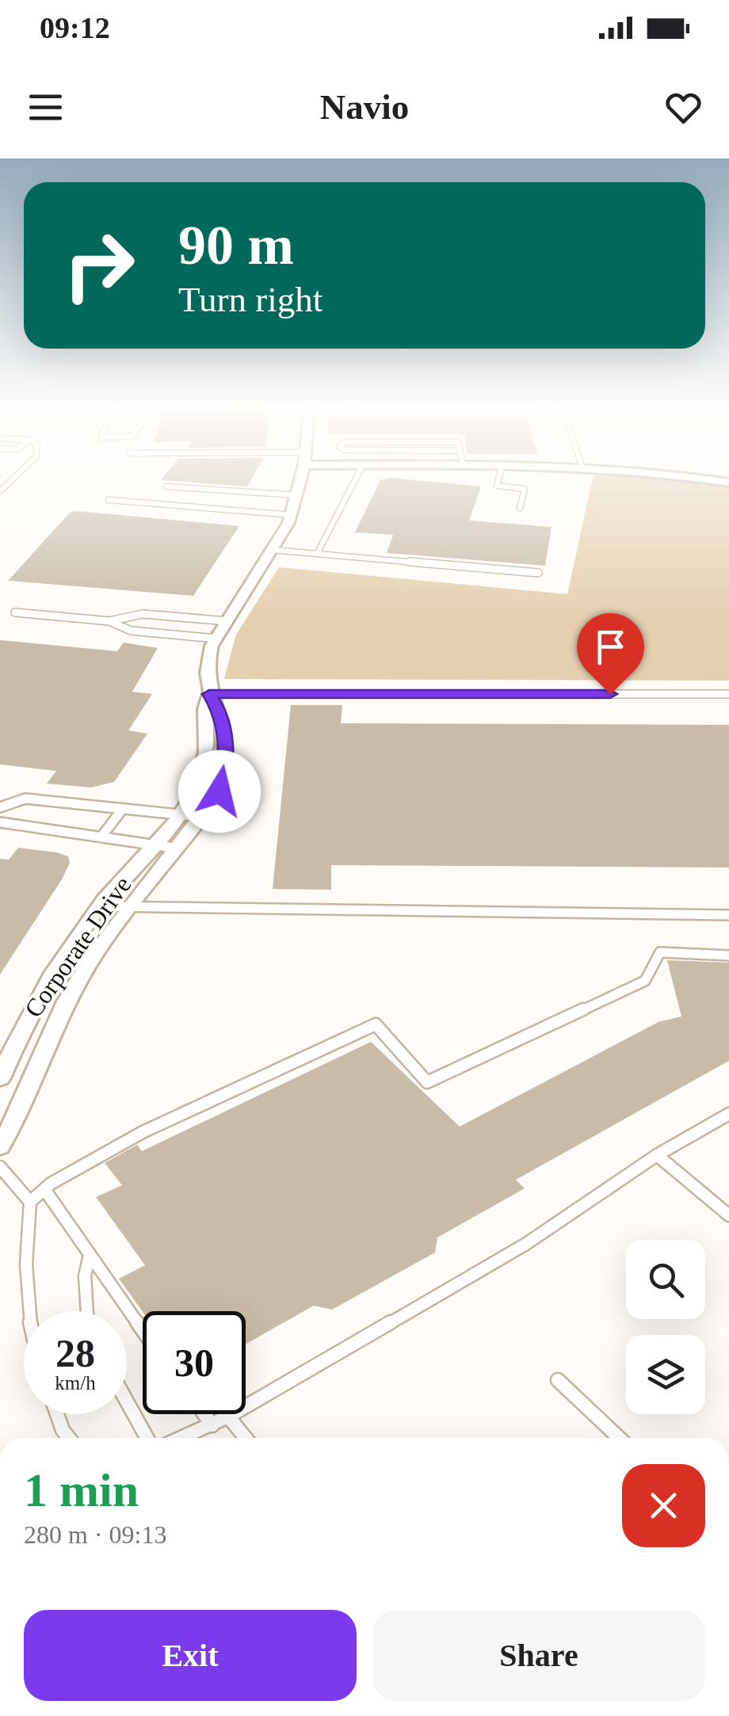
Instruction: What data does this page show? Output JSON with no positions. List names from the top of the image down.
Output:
{
  "streets": {
    "street": ["Corporate Drive"]
  },
  "page": {
    "status": "09:12",
    "header": "Navio",
    "turn": ["90 m", "Turn right"],
    "speed": "28 km/h",
    "limit": "30",
    "heading": ["1 min", "280 m · 09:13"],
    "buttons": ["Exit", "Share"]
  }
}
